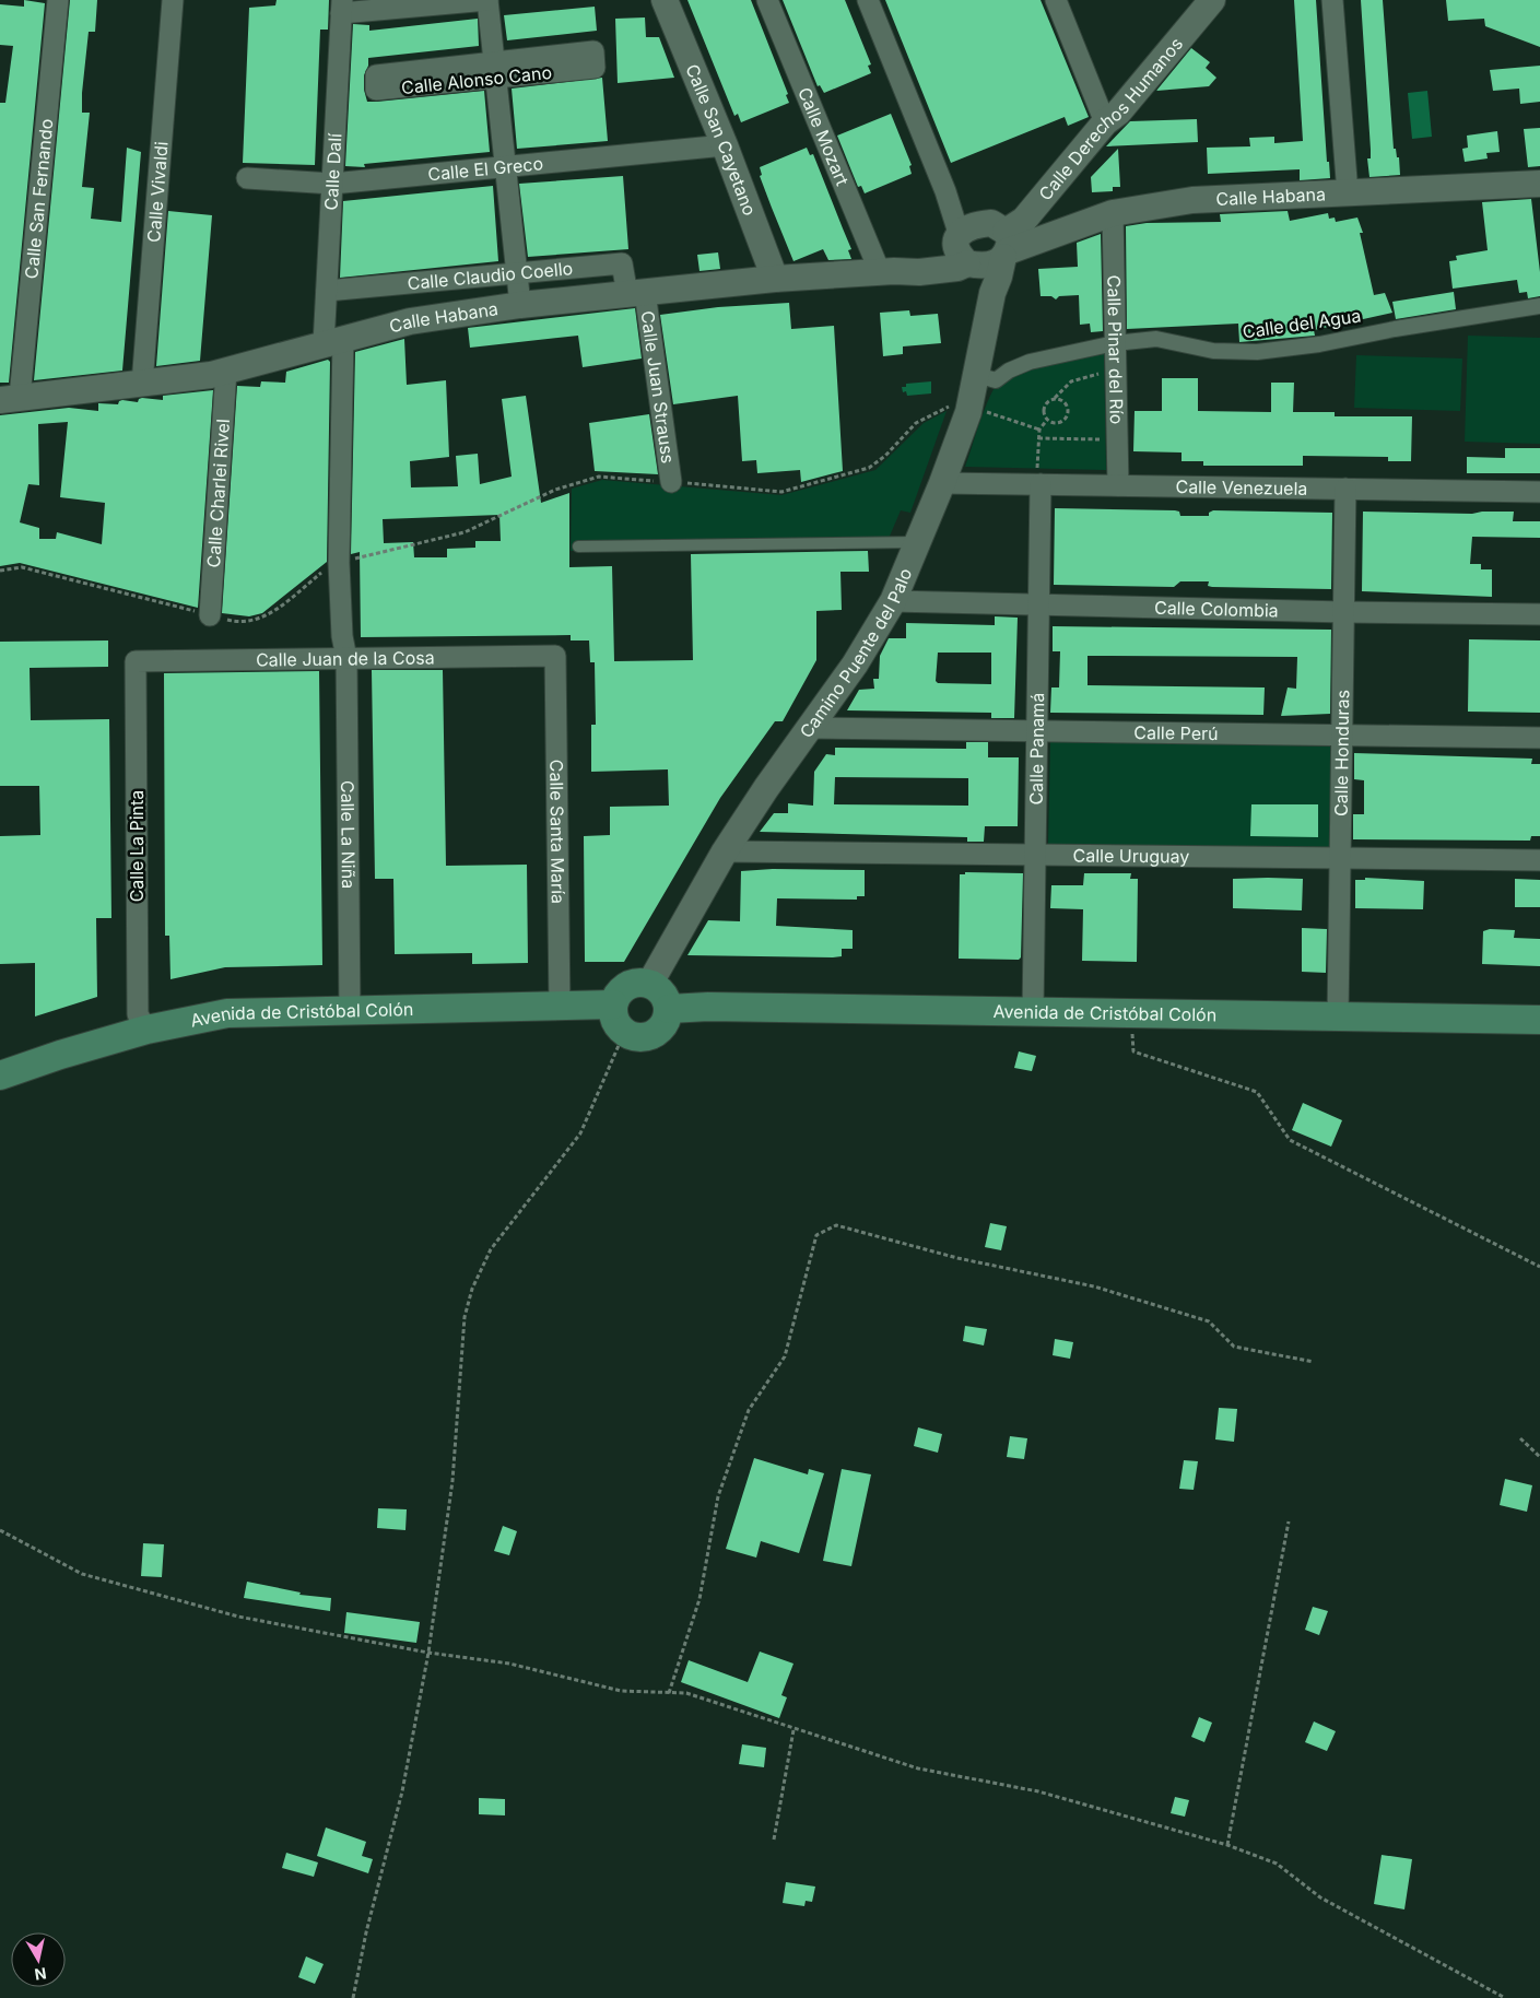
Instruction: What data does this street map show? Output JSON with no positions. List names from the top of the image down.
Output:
{
  "streets": {
    "main road": ["Avenida de Cristóbal Colón"],
    "street": [
      "Calle Derechos Humanos",
      "Calle Mozart",
      "Calle San Cayetano",
      "Calle El Greco",
      "Calle Dalí",
      "Calle Vivaldi",
      "Calle Habana",
      "Calle San Fernando",
      "Calle Claudio Coello",
      "Calle del Agua",
      "Calle Pinar del Río",
      "Calle Juan Strauss",
      "Calle Venezuela",
      "Calle Charlei Rivel",
      "Calle Colombia",
      "Camino Puente del Palo",
      "Calle Juan de la Cosa",
      "Calle Perú",
      "Calle Panamá",
      "Calle Honduras",
      "Calle Santa María",
      "Calle La Niña",
      "Calle La Pinta",
      "Calle Uruguay"
    ]
  },
  "crossings": [
    ["Calle Derechos Humanos", "Calle Habana"],
    ["Calle Derechos Humanos", "Camino Puente del Palo"],
    ["Calle Mozart", "Calle Habana"],
    ["Calle San Cayetano", "Calle El Greco"],
    ["Calle San Cayetano", "Calle Habana"],
    ["Calle El Greco", "Calle Dalí"],
    ["Calle Dalí", "Calle Habana"],
    ["Calle Dalí", "Calle Claudio Coello"],
    ["Calle Dalí", "Calle Juan de la Cosa"],
    ["Calle Dalí", "Calle La Niña"],
    ["Calle Vivaldi", "Calle Habana"],
    ["Calle Habana", "Calle San Fernando"],
    ["Calle Habana", "Calle Claudio Coello"],
    ["Calle Habana", "Calle Pinar del Río"],
    ["Calle Habana", "Calle Juan Strauss"],
    ["Calle Habana", "Calle Charlei Rivel"],
    ["Calle Habana", "Camino Puente del Palo"],
    ["Calle Claudio Coello", "Calle Juan Strauss"],
    ["Calle del Agua", "Calle Pinar del Río"],
    ["Calle del Agua", "Camino Puente del Palo"],
    ["Calle Pinar del Río", "Calle Venezuela"],
    ["Calle Venezuela", "Camino Puente del Palo"],
    ["Calle Venezuela", "Calle Panamá"],
    ["Calle Venezuela", "Calle Honduras"],
    ["Calle Colombia", "Camino Puente del Palo"],
    ["Calle Colombia", "Calle Panamá"],
    ["Calle Colombia", "Calle Honduras"],
    ["Camino Puente del Palo", "Calle Perú"],
    ["Camino Puente del Palo", "Calle Uruguay"],
    ["Camino Puente del Palo", "Avenida de Cristóbal Colón"],
    ["Calle Juan de la Cosa", "Calle Santa María"],
    ["Calle Juan de la Cosa", "Calle La Niña"],
    ["Calle Juan de la Cosa", "Calle La Pinta"],
    ["Calle Perú", "Calle Panamá"],
    ["Calle Perú", "Calle Honduras"],
    ["Calle Panamá", "Calle Uruguay"],
    ["Calle Panamá", "Avenida de Cristóbal Colón"],
    ["Calle Honduras", "Calle Uruguay"],
    ["Calle Honduras", "Avenida de Cristóbal Colón"],
    ["Calle Santa María", "Avenida de Cristóbal Colón"],
    ["Calle La Niña", "Avenida de Cristóbal Colón"],
    ["Calle La Pinta", "Avenida de Cristóbal Colón"]
  ],
  "north": "bottom"
}
